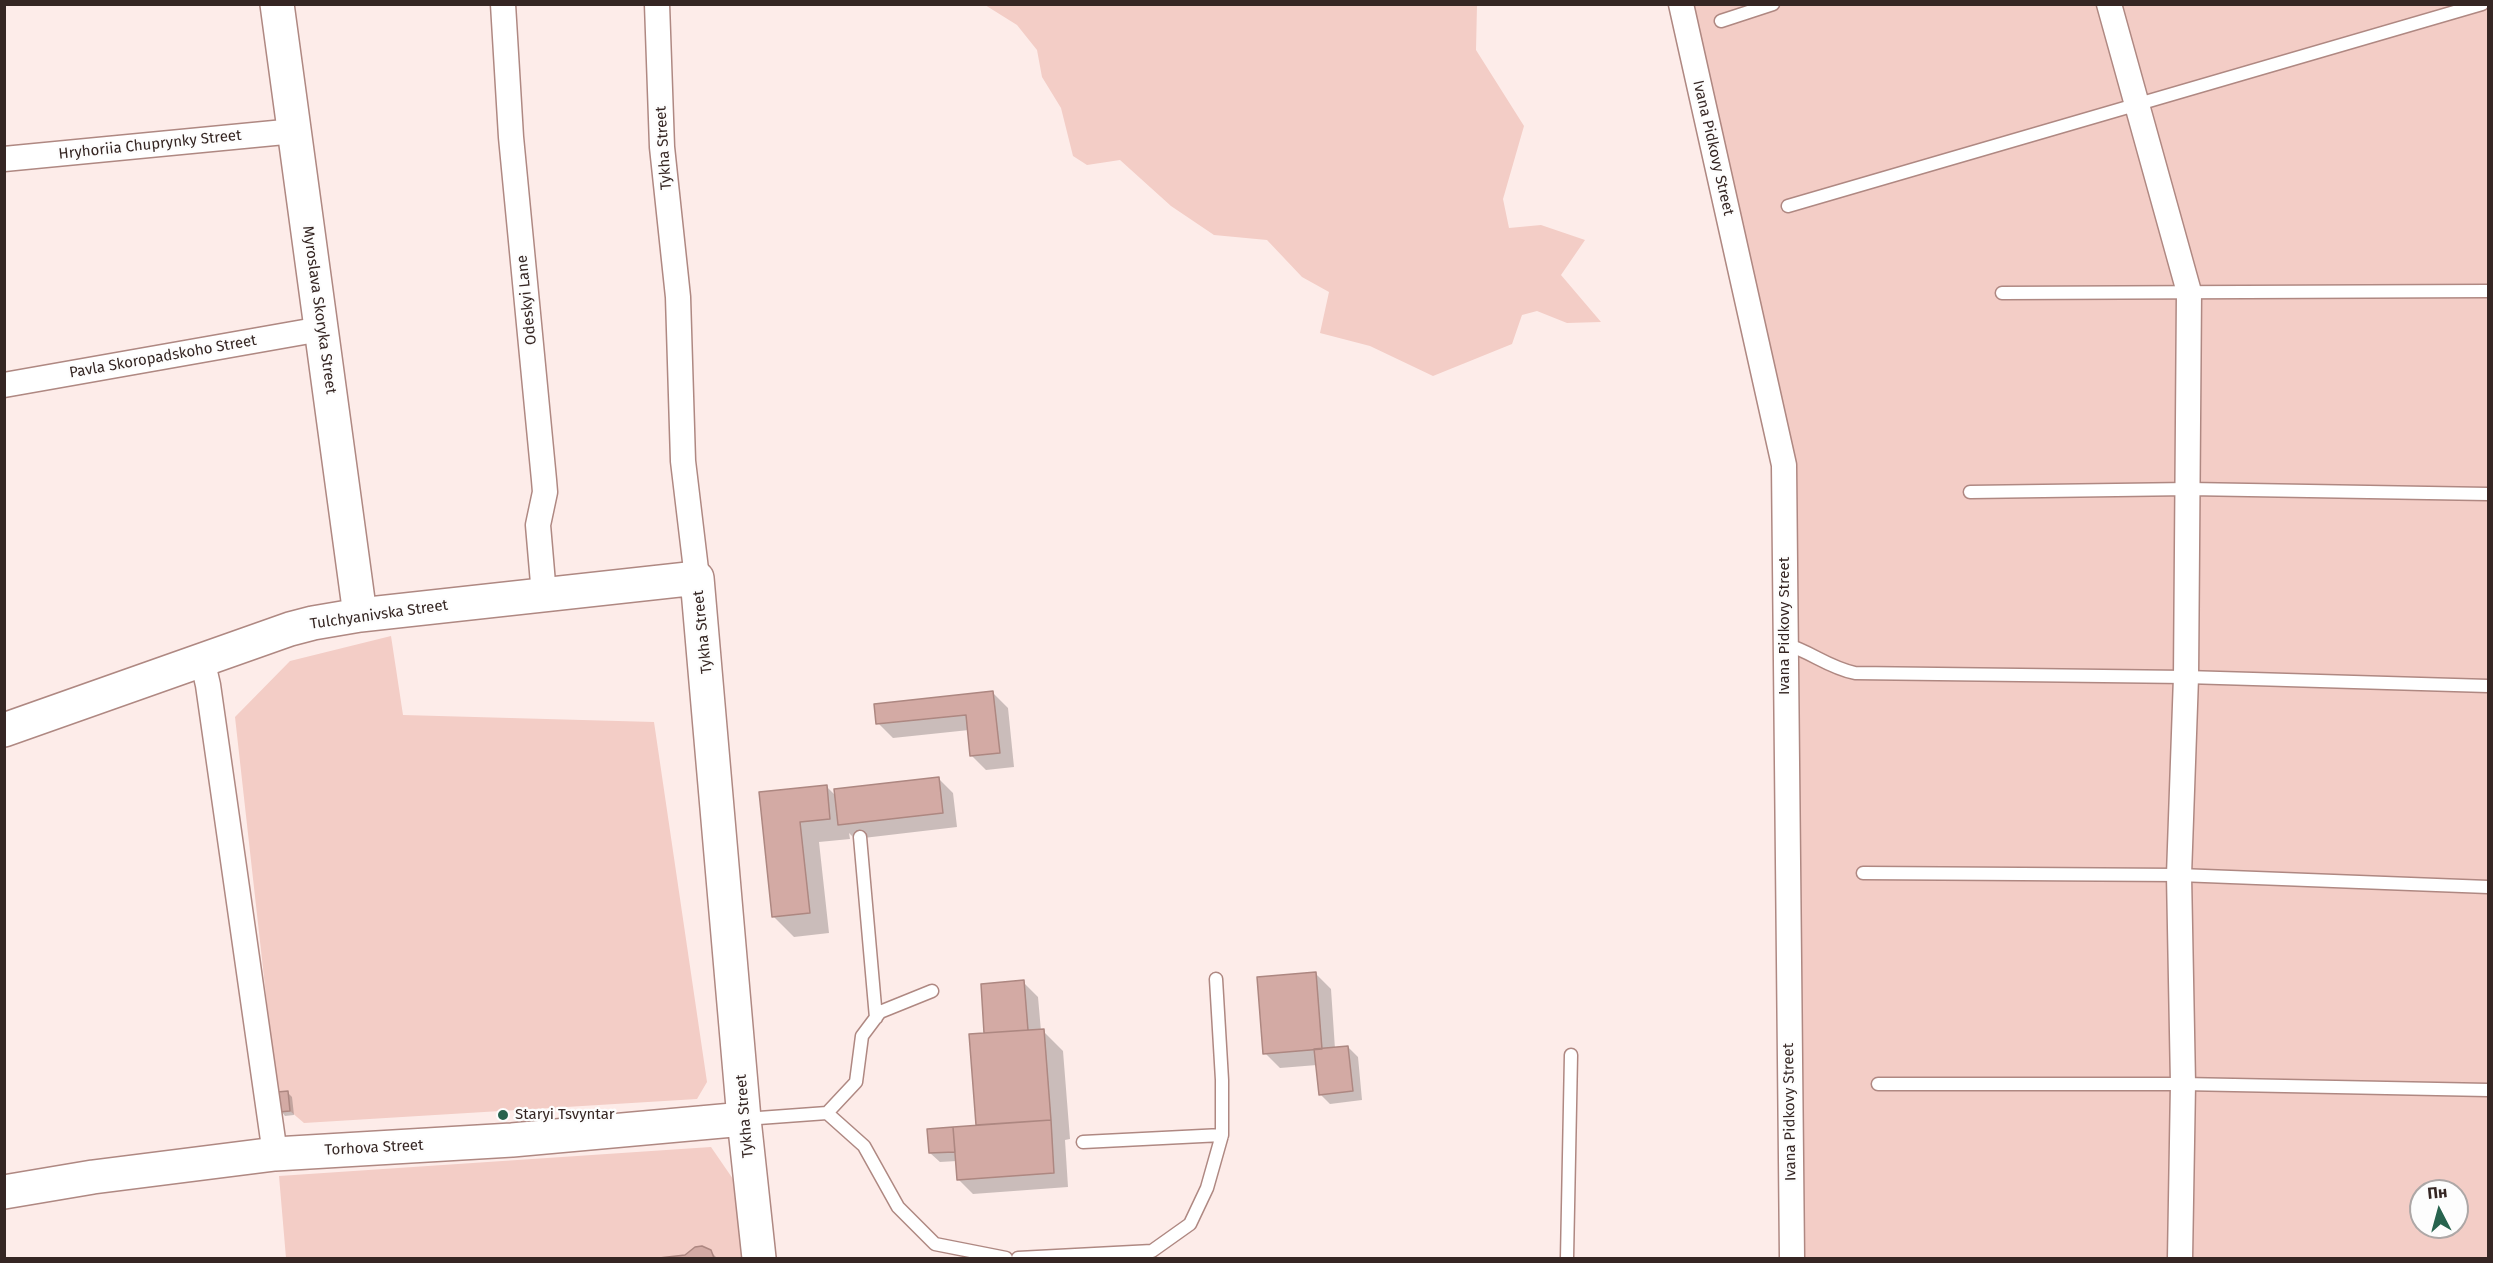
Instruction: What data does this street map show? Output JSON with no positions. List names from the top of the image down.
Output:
{
  "streets": {
    "street": [
      "Hryhoriia Chuprynky Street",
      "Tykha Street",
      "Ivana Pidkovy Street",
      "Odeskyi Lane",
      "Myroslava Skoryka Street",
      "Pavla Skoropadskoho Street",
      "Tulchyanivska Street",
      "Torhova Street"
    ]
  },
  "crossings": [
    ["Hryhoriia Chuprynky Street", "Myroslava Skoryka Street"],
    ["Tykha Street", "Tulchyanivska Street"],
    ["Tykha Street", "Torhova Street"],
    ["Odeskyi Lane", "Tulchyanivska Street"],
    ["Myroslava Skoryka Street", "Pavla Skoropadskoho Street"],
    ["Myroslava Skoryka Street", "Tulchyanivska Street"]
  ],
  "places": ["Staryi Tsvyntar"],
  "north": "top"
}
